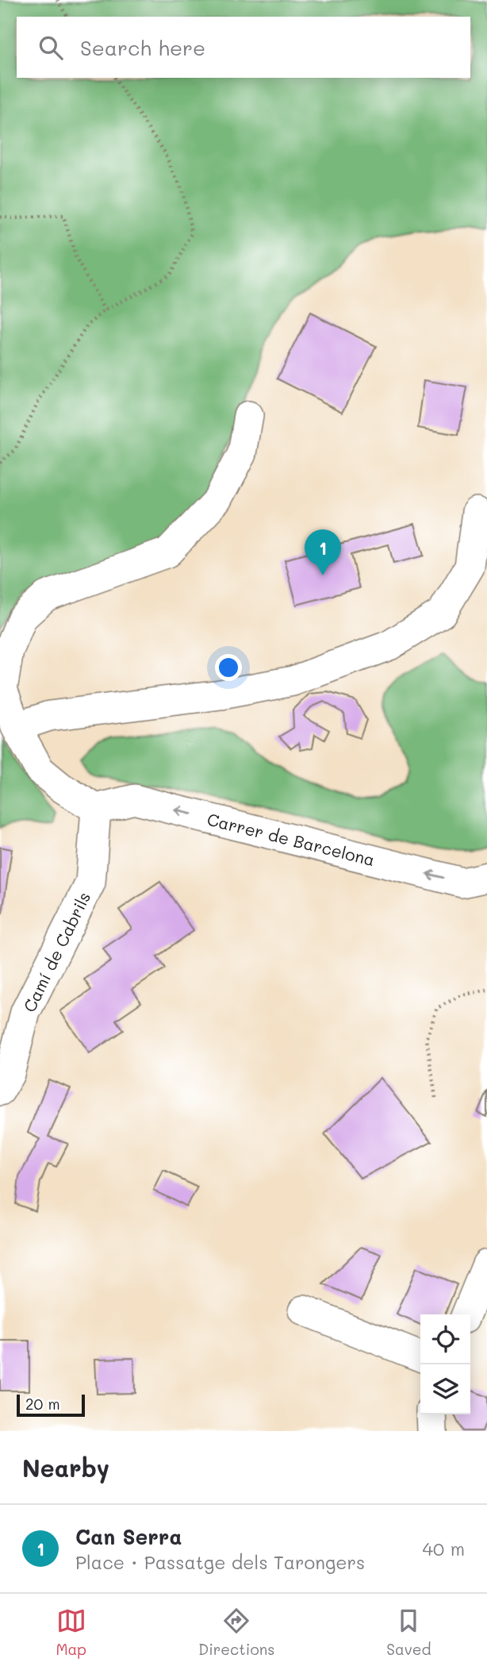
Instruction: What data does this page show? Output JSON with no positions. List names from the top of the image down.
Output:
{
  "streets": {
    "street": ["Carrer de Barcelona", "Camí de Cabrils"]
  },
  "crossings": [
    ["Carrer de Barcelona", "Camí de Cabrils"]
  ],
  "one_way": ["Carrer de Barcelona"],
  "scale_bar": "20 m",
  "page": {
    "search": "Search here",
    "pins": "1",
    "scale": "20 m",
    "heading": "Nearby",
    "list": [
      {
        "mark": "1",
        "name": "Can Serra",
        "note": "Place · Passatge dels Tarongers",
        "value": "40 m"
      }
    ],
    "nav": ["Map", "Directions", "Saved"]
  }
}
